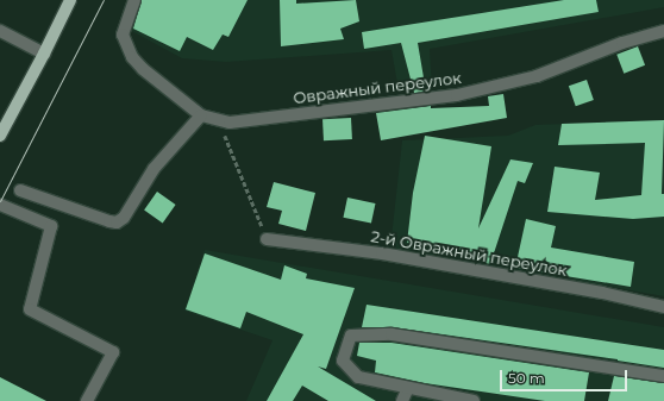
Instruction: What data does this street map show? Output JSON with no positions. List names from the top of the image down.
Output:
{
  "streets": {
    "street": ["Овражный переулок", "2-й Овражный переулок"]
  },
  "scale_bar": "50 m"
}
